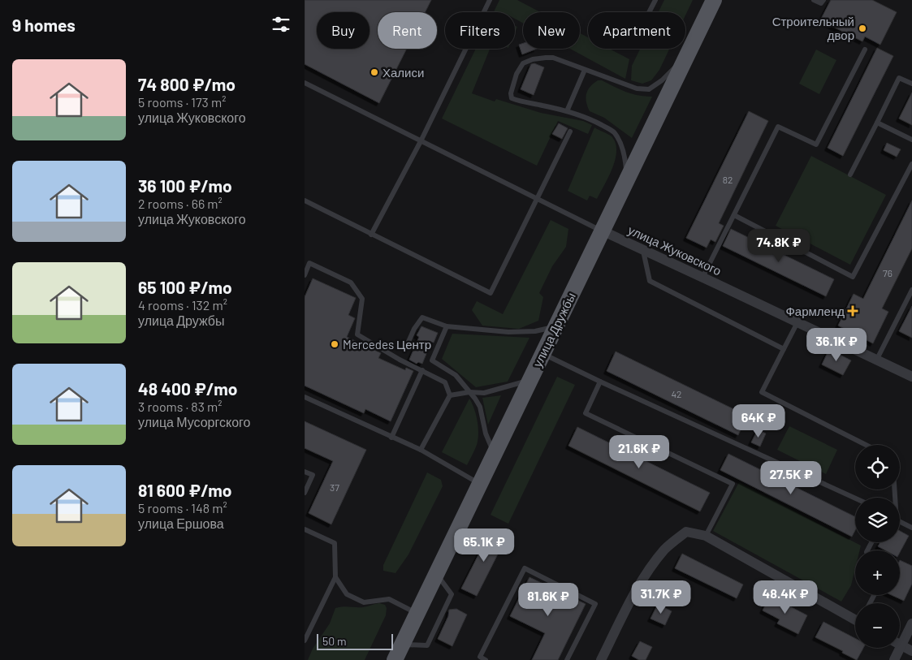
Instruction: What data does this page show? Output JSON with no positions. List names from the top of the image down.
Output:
{
  "streets": {
    "main road": ["улица Дружбы"],
    "street": ["улица Жуковского"]
  },
  "crossings": [
    ["улица Жуковского", "улица Дружбы"]
  ],
  "places": {
    "other": ["Строительный двор", "Халиси", "Mercedes Центр"],
    "health": ["Фармленд"]
  },
  "house_numbers": [
    "82",
    "76",
    "42",
    "37"
  ],
  "scale_bar": "50 m",
  "page": {
    "heading": "9 homes",
    "chip": [
      "Buy",
      "Rent",
      "Filters",
      "New",
      "Apartment"
    ],
    "list": [
      {
        "name": "74 800 ₽/mo",
        "note": "5 rooms · 173 m² · улица Жуковского"
      },
      {
        "name": "36 100 ₽/mo",
        "note": "2 rooms · 66 m² · улица Жуковского"
      },
      {
        "name": "65 100 ₽/mo",
        "note": "4 rooms · 132 m² · улица Дружбы"
      },
      {
        "name": "48 400 ₽/mo",
        "note": "3 rooms · 83 m² · улица Мусоргского"
      },
      {
        "name": "81 600 ₽/mo",
        "note": "5 rooms · 148 m² · улица Ершова"
      }
    ],
    "price": [
      "74.8K ₽",
      "36.1K ₽",
      "64K ₽",
      "21.6K ₽",
      "27.5K ₽",
      "65.1K ₽",
      "31.7K ₽",
      "48.4K ₽",
      "81.6K ₽"
    ],
    "map_buttons": ["+", "−"],
    "scale": "50 m"
  }
}
